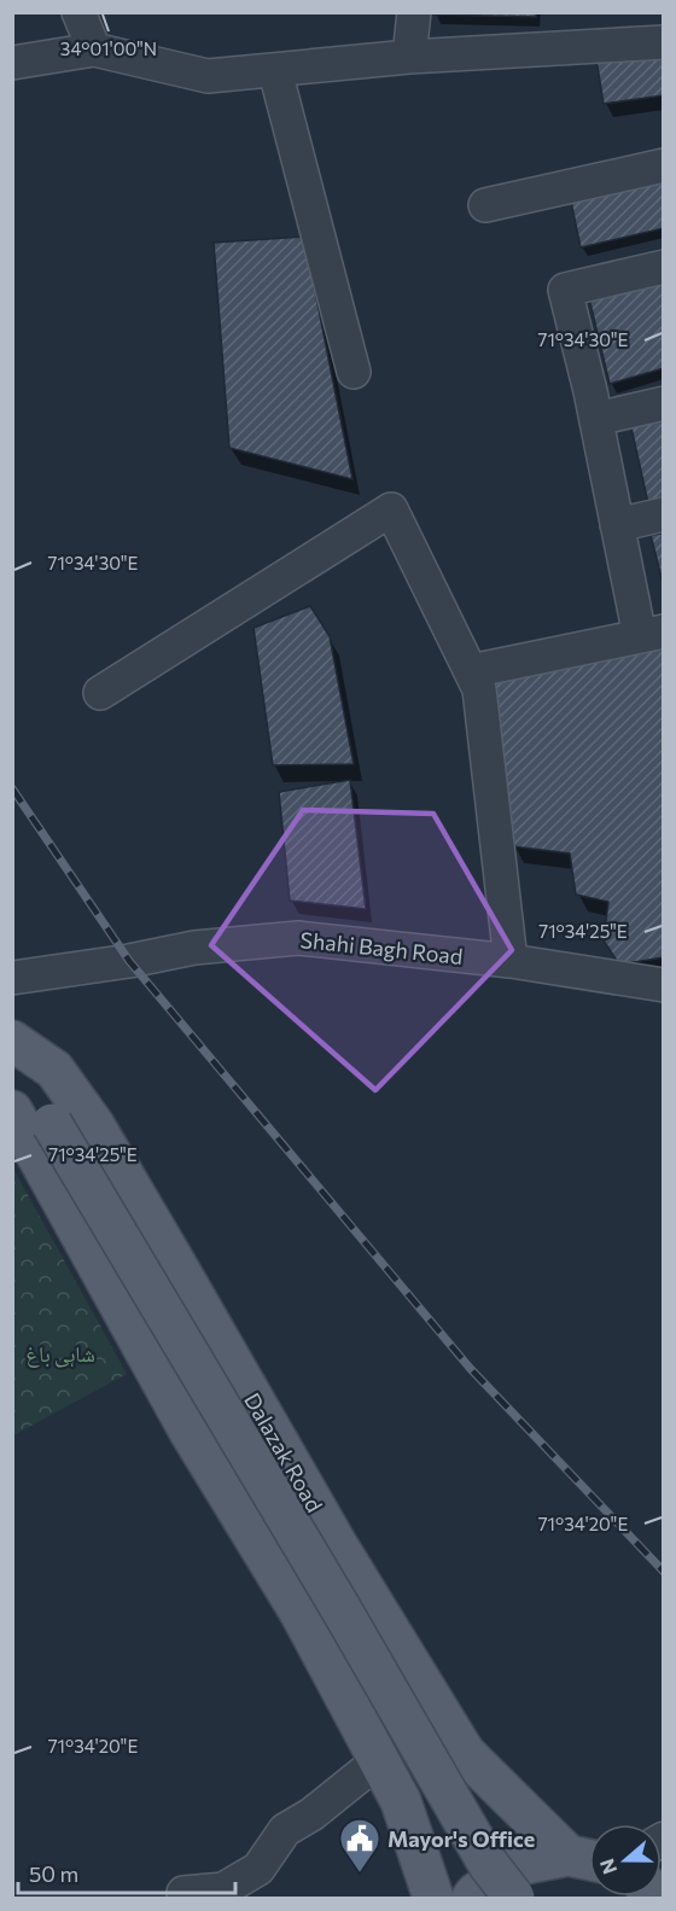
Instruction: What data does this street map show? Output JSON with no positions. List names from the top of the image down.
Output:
{
  "streets": {
    "main road": ["Dalazak Road"],
    "street": ["Shahi Bagh Road"]
  },
  "parks": ["شاہی باغ"],
  "places": {
    "public building": ["Mayor's Office"]
  },
  "scale_bar": "50 m",
  "north": "left",
  "coordinates": [
    "34°01'00\"N",
    "71°34'30\"E",
    "71°34'25\"E",
    "71°34'20\"E"
  ]
}
